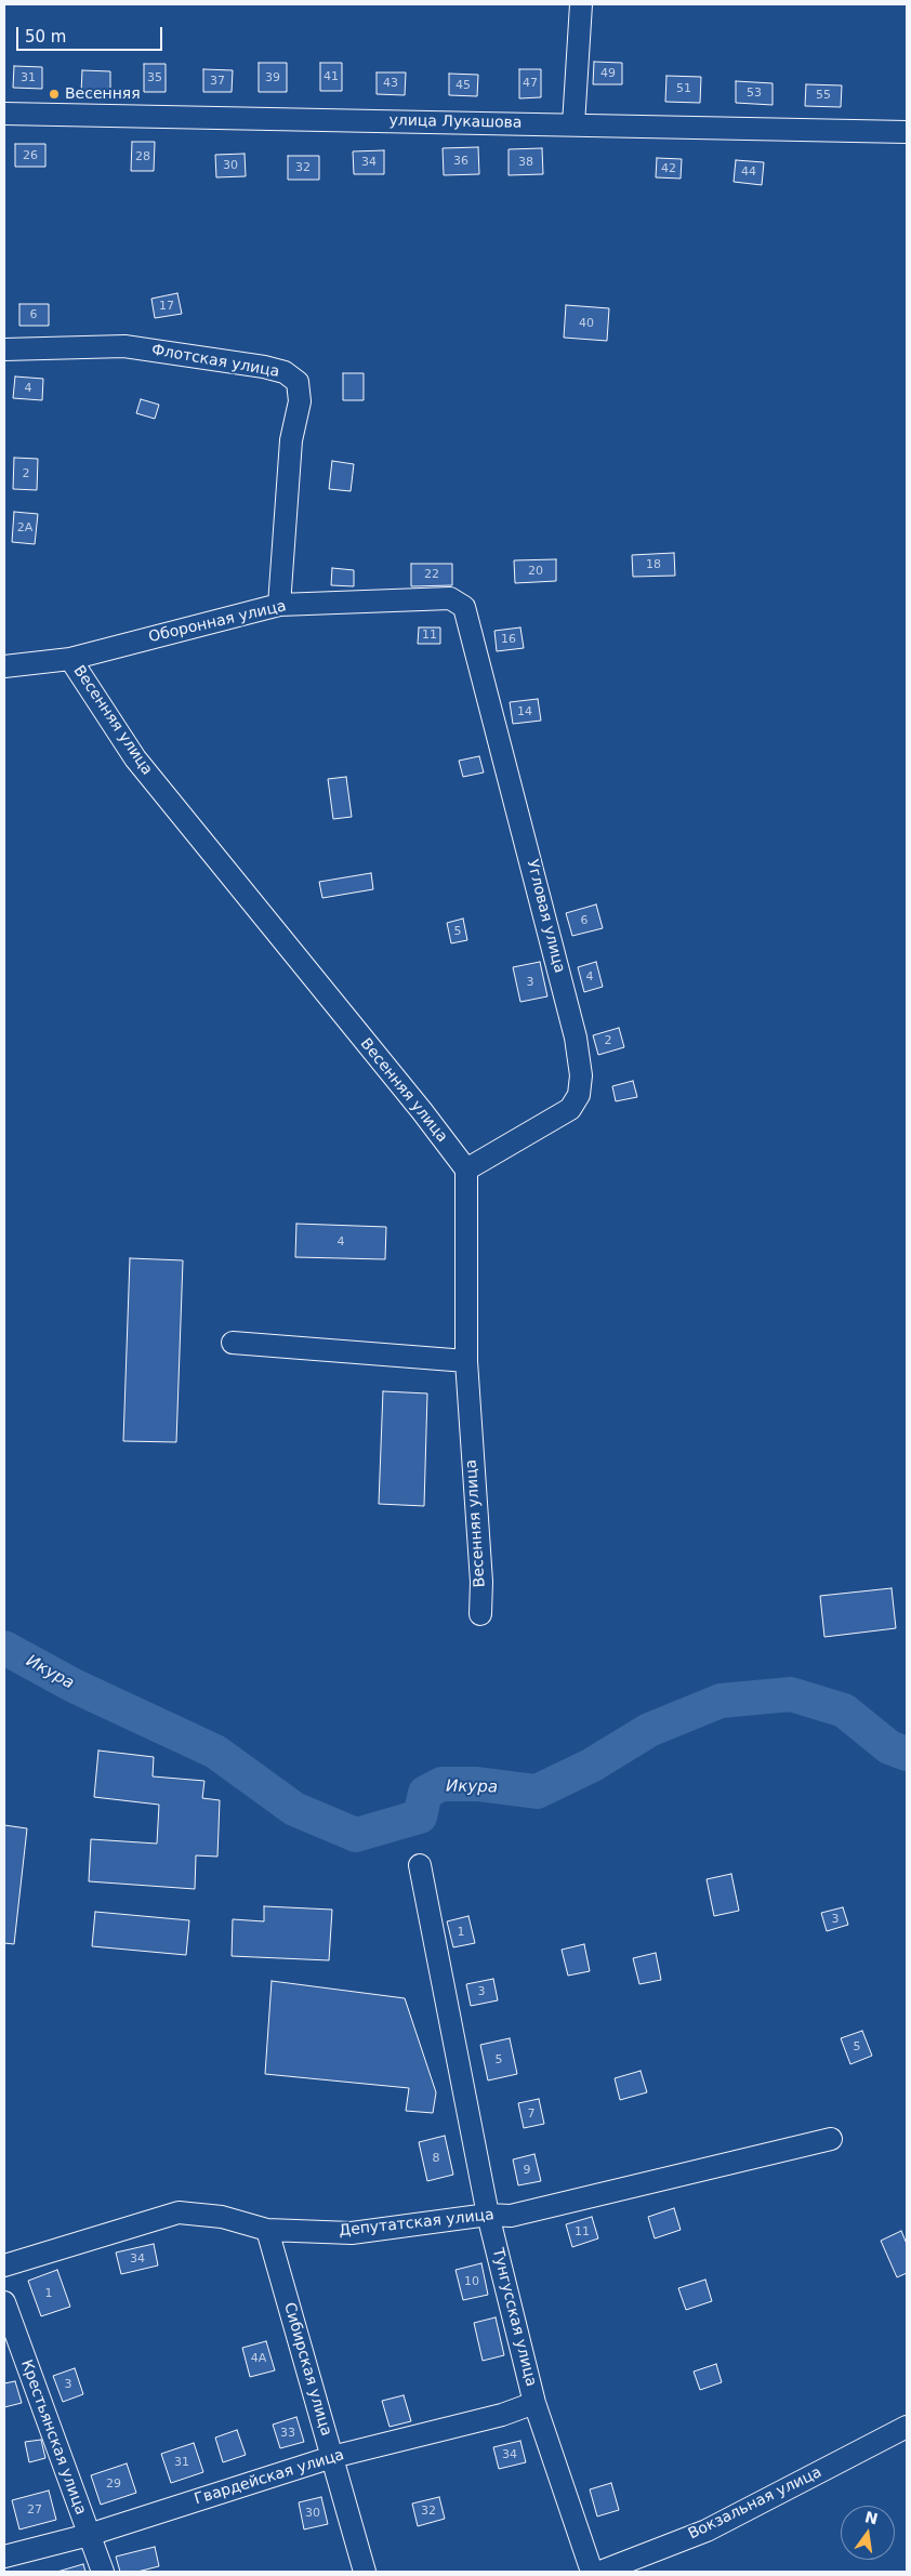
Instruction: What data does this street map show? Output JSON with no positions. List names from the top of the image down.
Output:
{
  "streets": {
    "street": [
      "улица Лукашова",
      "Флотская улица",
      "Оборонная улица",
      "Весенняя улица",
      "Угловая улица",
      "Депутатская улица",
      "Тунгусская улица",
      "Сибирская улица",
      "Крестьянская улица",
      "Гвардейская улица",
      "Вокзальная улица"
    ]
  },
  "crossings": [
    ["Флотская улица", "Оборонная улица"],
    ["Оборонная улица", "Весенняя улица"],
    ["Оборонная улица", "Угловая улица"],
    ["Весенняя улица", "Угловая улица"],
    ["Депутатская улица", "Тунгусская улица"],
    ["Депутатская улица", "Сибирская улица"],
    ["Тунгусская улица", "Гвардейская улица"],
    ["Сибирская улица", "Гвардейская улица"],
    ["Крестьянская улица", "Гвардейская улица"]
  ],
  "water": ["Икура"],
  "places": ["Весенняя"],
  "house_numbers": [
    "49",
    "41",
    "31",
    "35",
    "39",
    "37",
    "43",
    "47",
    "45",
    "51",
    "53",
    "55",
    "26",
    "28",
    "36",
    "34",
    "38",
    "30",
    "32",
    "42",
    "44",
    "17",
    "6",
    "40",
    "4",
    "2",
    "2А",
    "18",
    "20",
    "22",
    "11",
    "16",
    "14",
    "6",
    "5",
    "4",
    "3",
    "2",
    "4",
    "3",
    "1",
    "3",
    "5",
    "5",
    "7",
    "8",
    "9",
    "11",
    "34",
    "10",
    "1",
    "4А",
    "3",
    "33",
    "34",
    "31",
    "29",
    "27",
    "32",
    "30"
  ],
  "scale_bar": "50 m",
  "north": "top"
}
